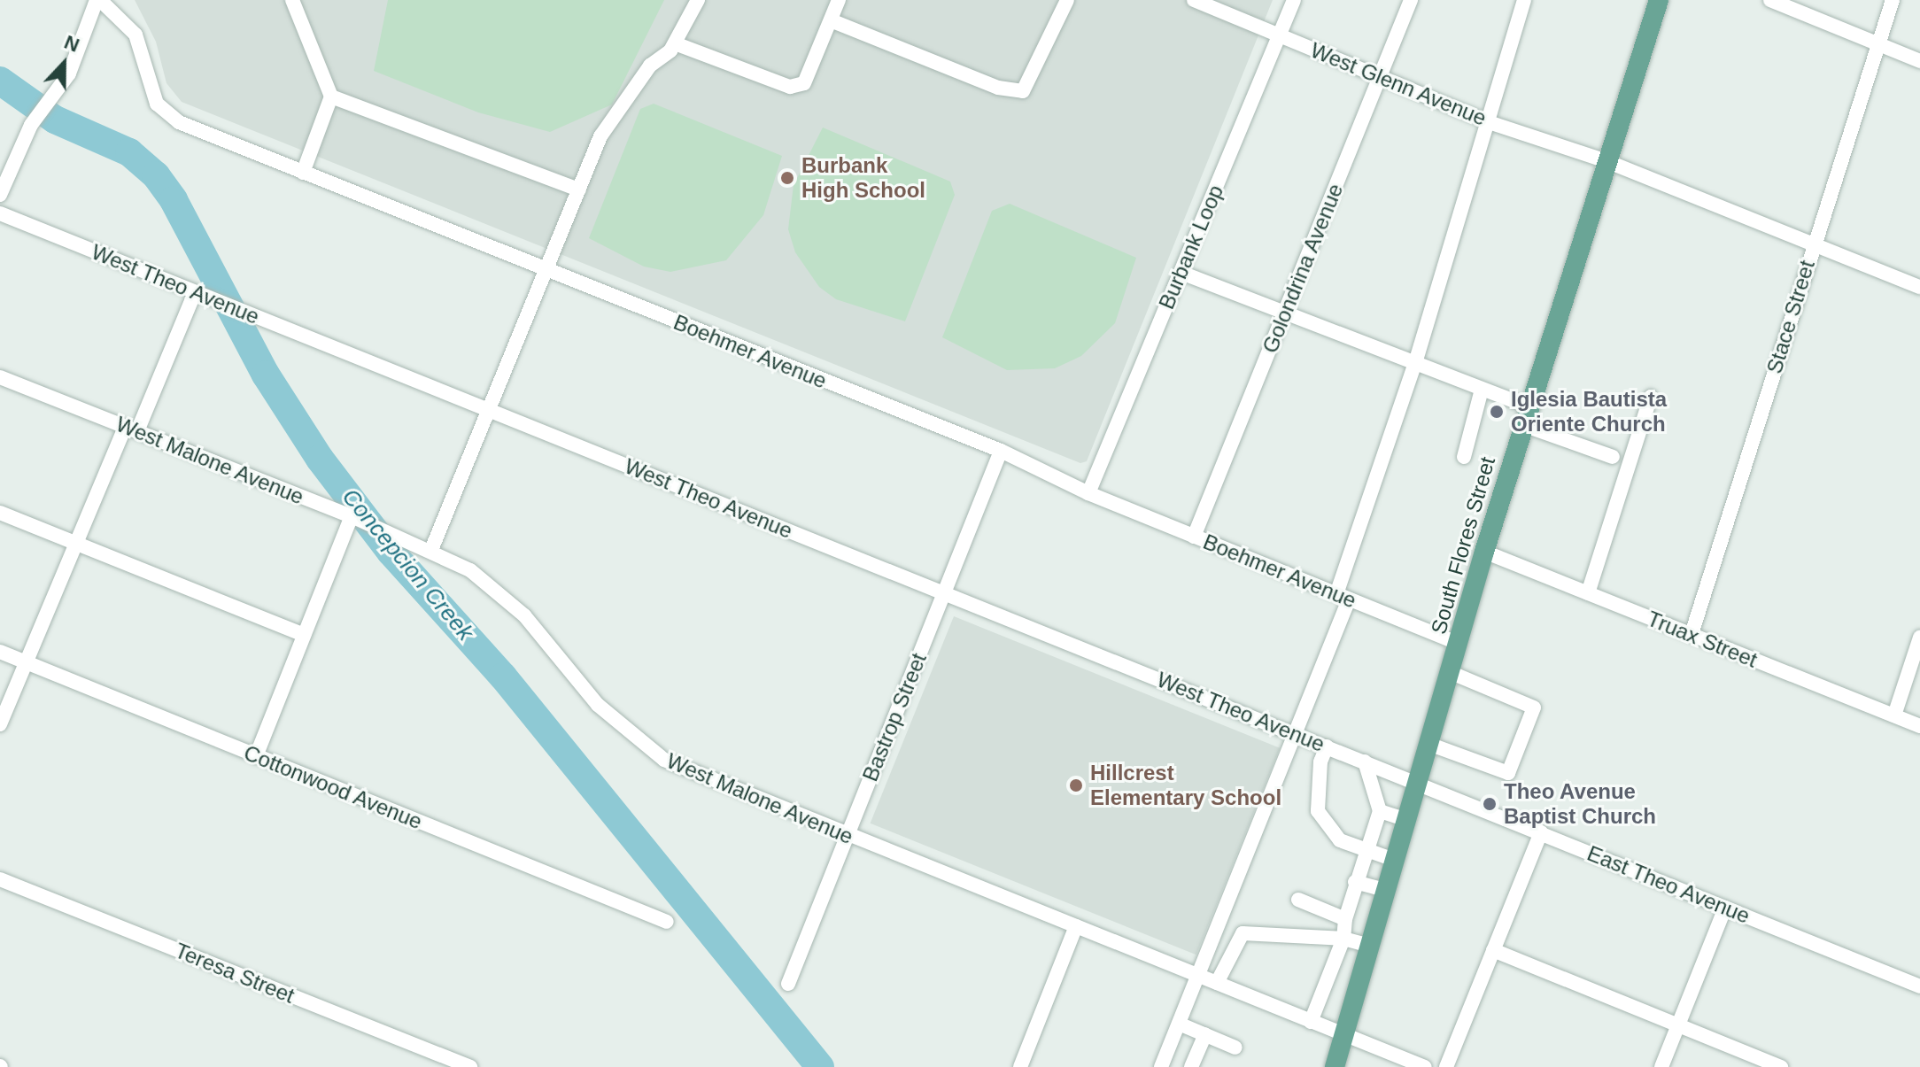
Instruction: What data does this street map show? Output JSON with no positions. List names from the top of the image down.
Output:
{
  "streets": {
    "main road": ["South Flores Street"],
    "street": [
      "West Glenn Avenue",
      "Burbank Loop",
      "Golondrina Avenue",
      "West Theo Avenue",
      "Stace Street",
      "Boehmer Avenue",
      "West Malone Avenue",
      "Truax Street",
      "Bastrop Street",
      "Cottonwood Avenue",
      "East Theo Avenue",
      "Teresa Street"
    ]
  },
  "crossings": [
    ["West Glenn Avenue", "Burbank Loop"],
    ["West Glenn Avenue", "Golondrina Avenue"],
    ["West Glenn Avenue", "Stace Street"],
    ["West Glenn Avenue", "South Flores Street"],
    ["Burbank Loop", "Boehmer Avenue"],
    ["Golondrina Avenue", "Boehmer Avenue"],
    ["West Theo Avenue", "South Flores Street"],
    ["West Theo Avenue", "Bastrop Street"],
    ["West Theo Avenue", "East Theo Avenue"],
    ["Stace Street", "Truax Street"],
    ["Boehmer Avenue", "South Flores Street"],
    ["Boehmer Avenue", "Bastrop Street"],
    ["West Malone Avenue", "South Flores Street"],
    ["West Malone Avenue", "Bastrop Street"],
    ["South Flores Street", "Truax Street"],
    ["South Flores Street", "East Theo Avenue"]
  ],
  "water": ["Concepcion Creek"],
  "places": [
    "Burbank High School",
    "Iglesia Bautista Oriente Church",
    "Hillcrest Elementary School",
    "Theo Avenue Baptist Church"
  ],
  "north": "top"
}
